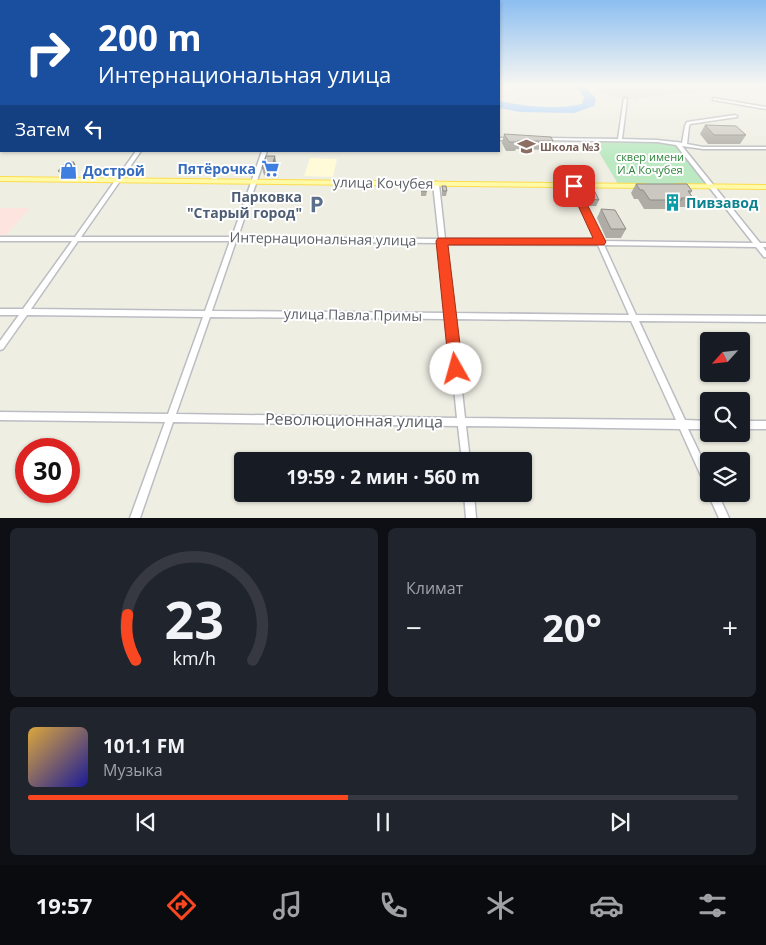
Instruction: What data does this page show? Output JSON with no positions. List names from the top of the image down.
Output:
{
  "streets": {
    "main road": ["улица Кочубея"],
    "street": ["Интернациональная улица", "улица Павла Примы", "Революционная улица"]
  },
  "parks": ["сквер имени И.А Кочубея"],
  "places": {
    "school or university": ["Школа №3"],
    "supermarket": ["Пятёрочка"],
    "shop": ["Дострой"],
    "building": ["Пивзавод"],
    "parking": ["Парковка \"Старый город\""]
  },
  "north": "bottom left",
  "page": {
    "turn": ["200 m", "Интернациональная улица"],
    "then": "Затем",
    "limit": "30",
    "trip": "19:59 · 2 мин · 560 m",
    "tile": "Климат",
    "heat": ["−", "20°", "+"],
    "song": ["101.1 FM", "Музыка"],
    "tabs": "19:57",
    "gauge": ["23", "km/h"]
  }
}
